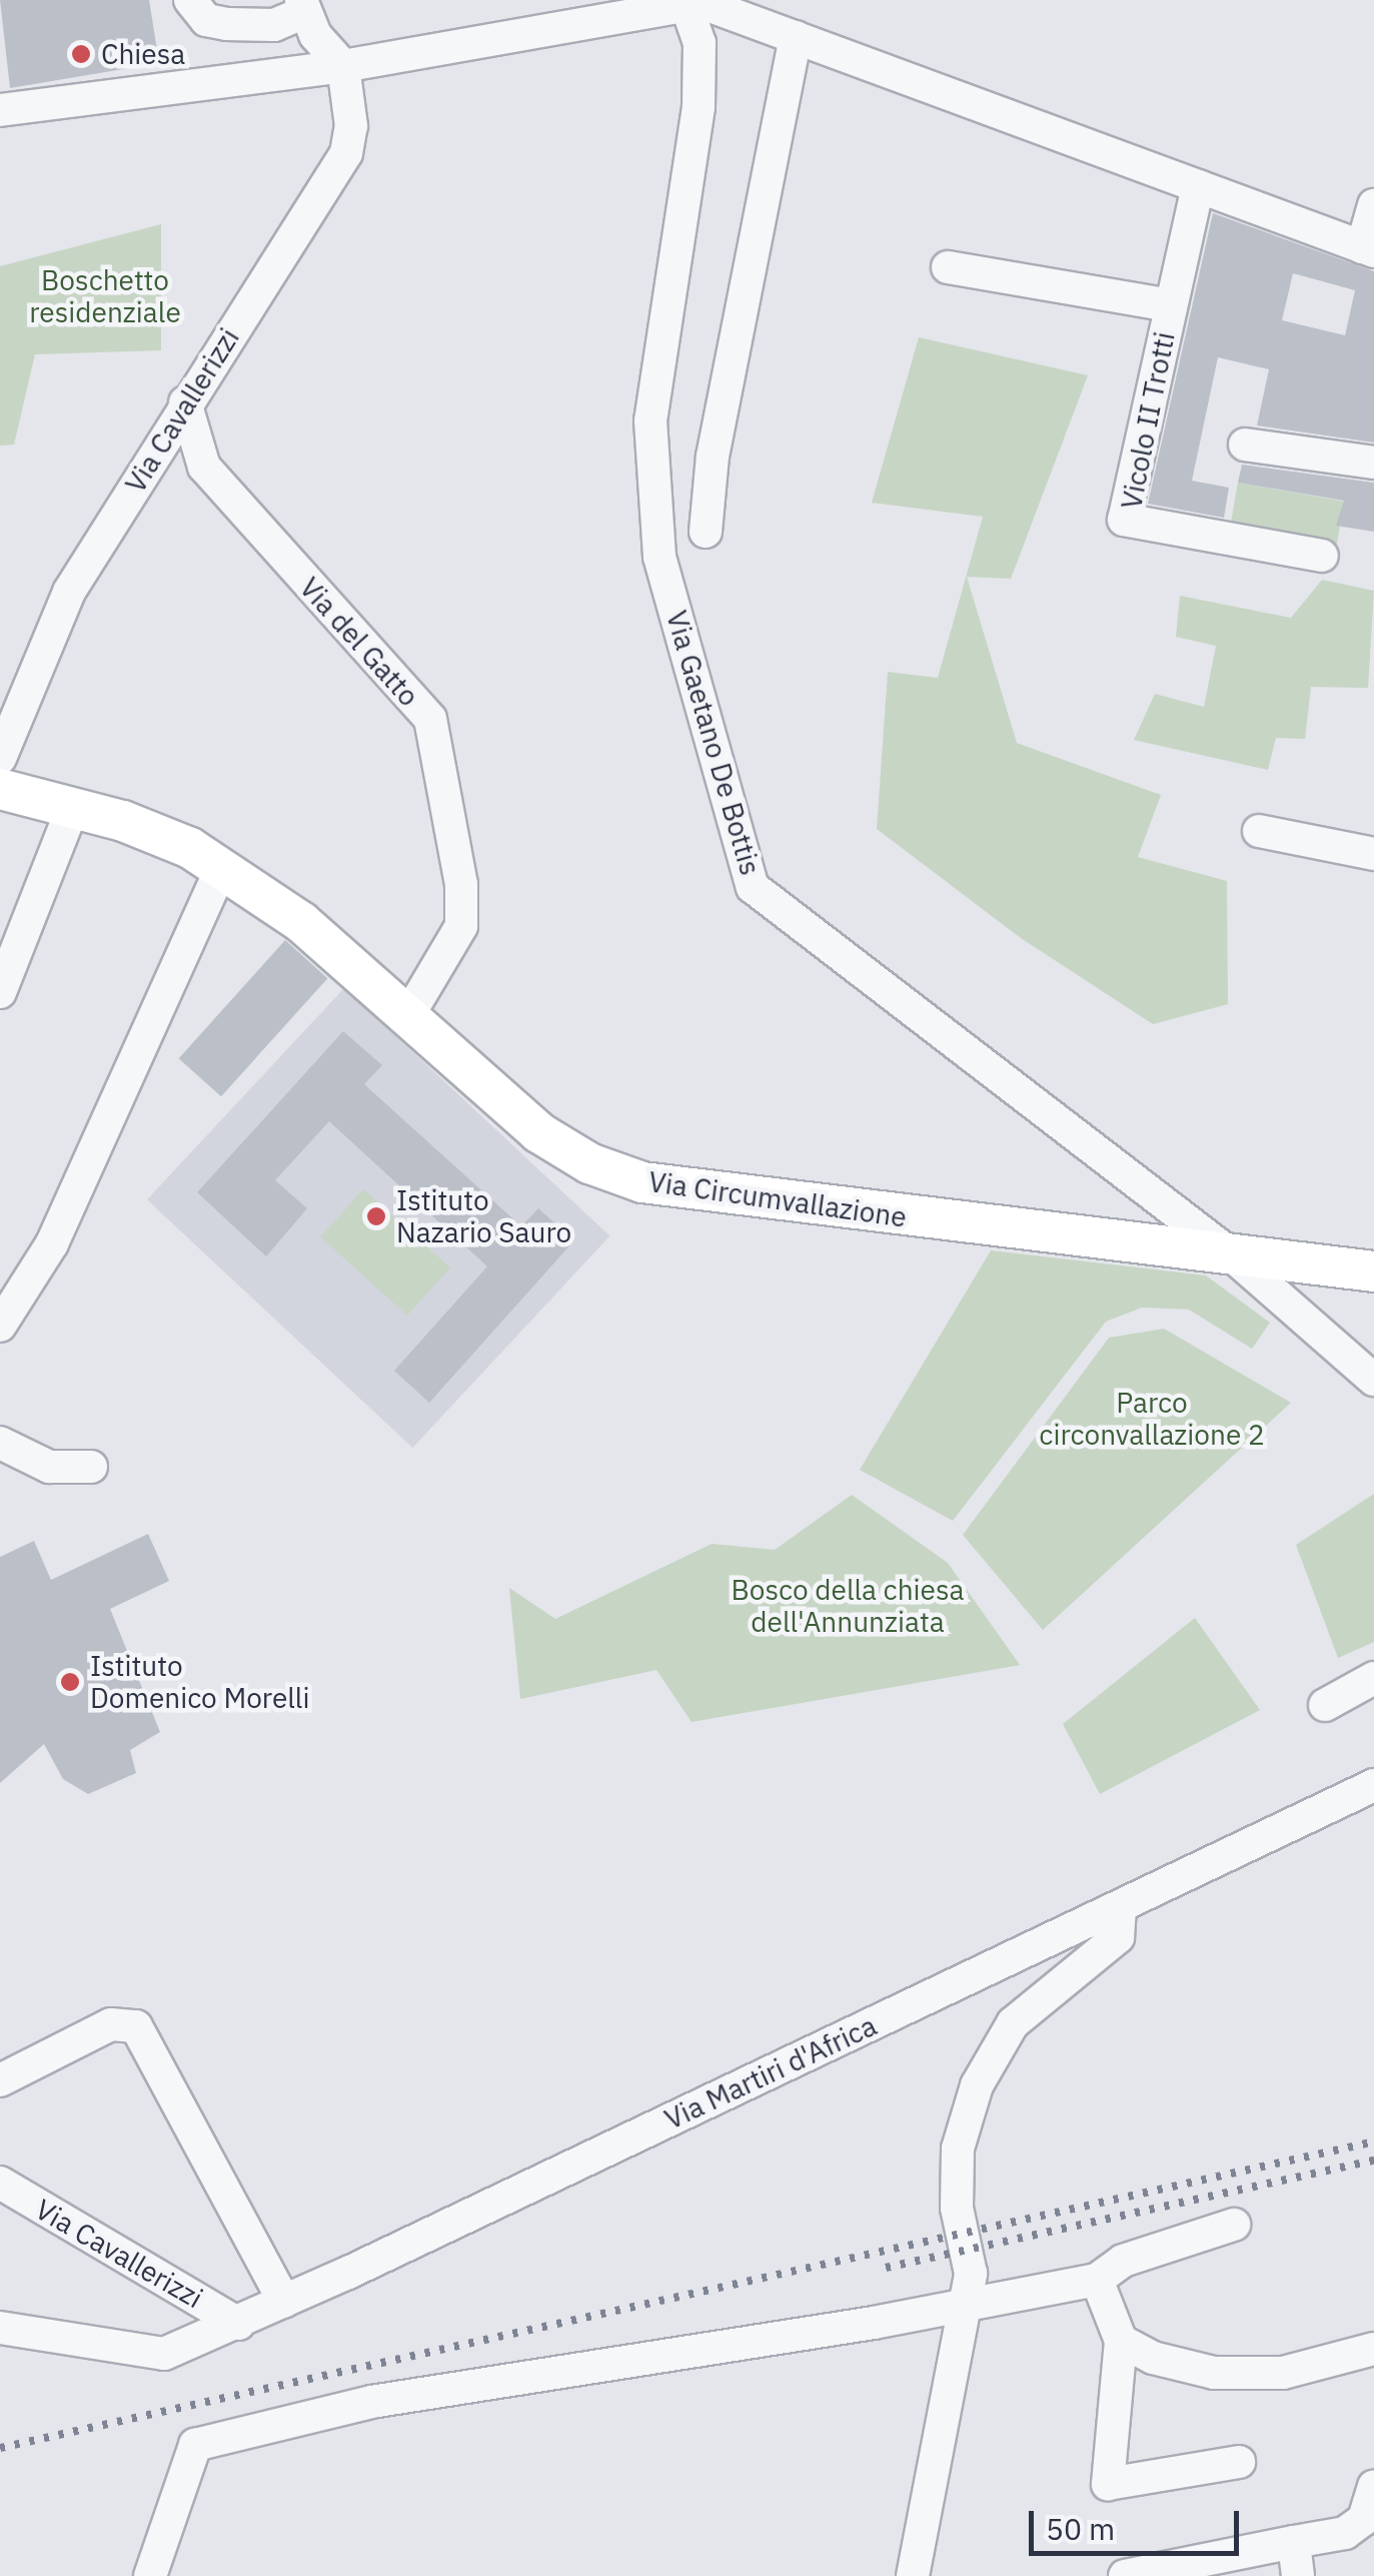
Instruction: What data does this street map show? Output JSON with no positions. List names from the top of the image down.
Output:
{
  "streets": {
    "main road": ["Via Circumvallazione"],
    "street": [
      "Via Cavallerizzi",
      "Vicolo II Trotti",
      "Via del Gatto",
      "Via Gaetano De Bottis",
      "Via Martiri d'Africa"
    ]
  },
  "crossings": [
    ["Via Cavallerizzi", "Via del Gatto"],
    ["Via Cavallerizzi", "Via Martiri d'Africa"],
    ["Via del Gatto", "Via Circumvallazione"],
    ["Via Gaetano De Bottis", "Via Circumvallazione"]
  ],
  "parks": ["Boschetto residenziale", "Parco circonvallazione 2", "Bosco della chiesa dell'Annunziata"],
  "places": ["Chiesa", "Istituto Nazario Sauro", "Istituto Domenico Morelli"],
  "scale_bar": "50 m"
}
